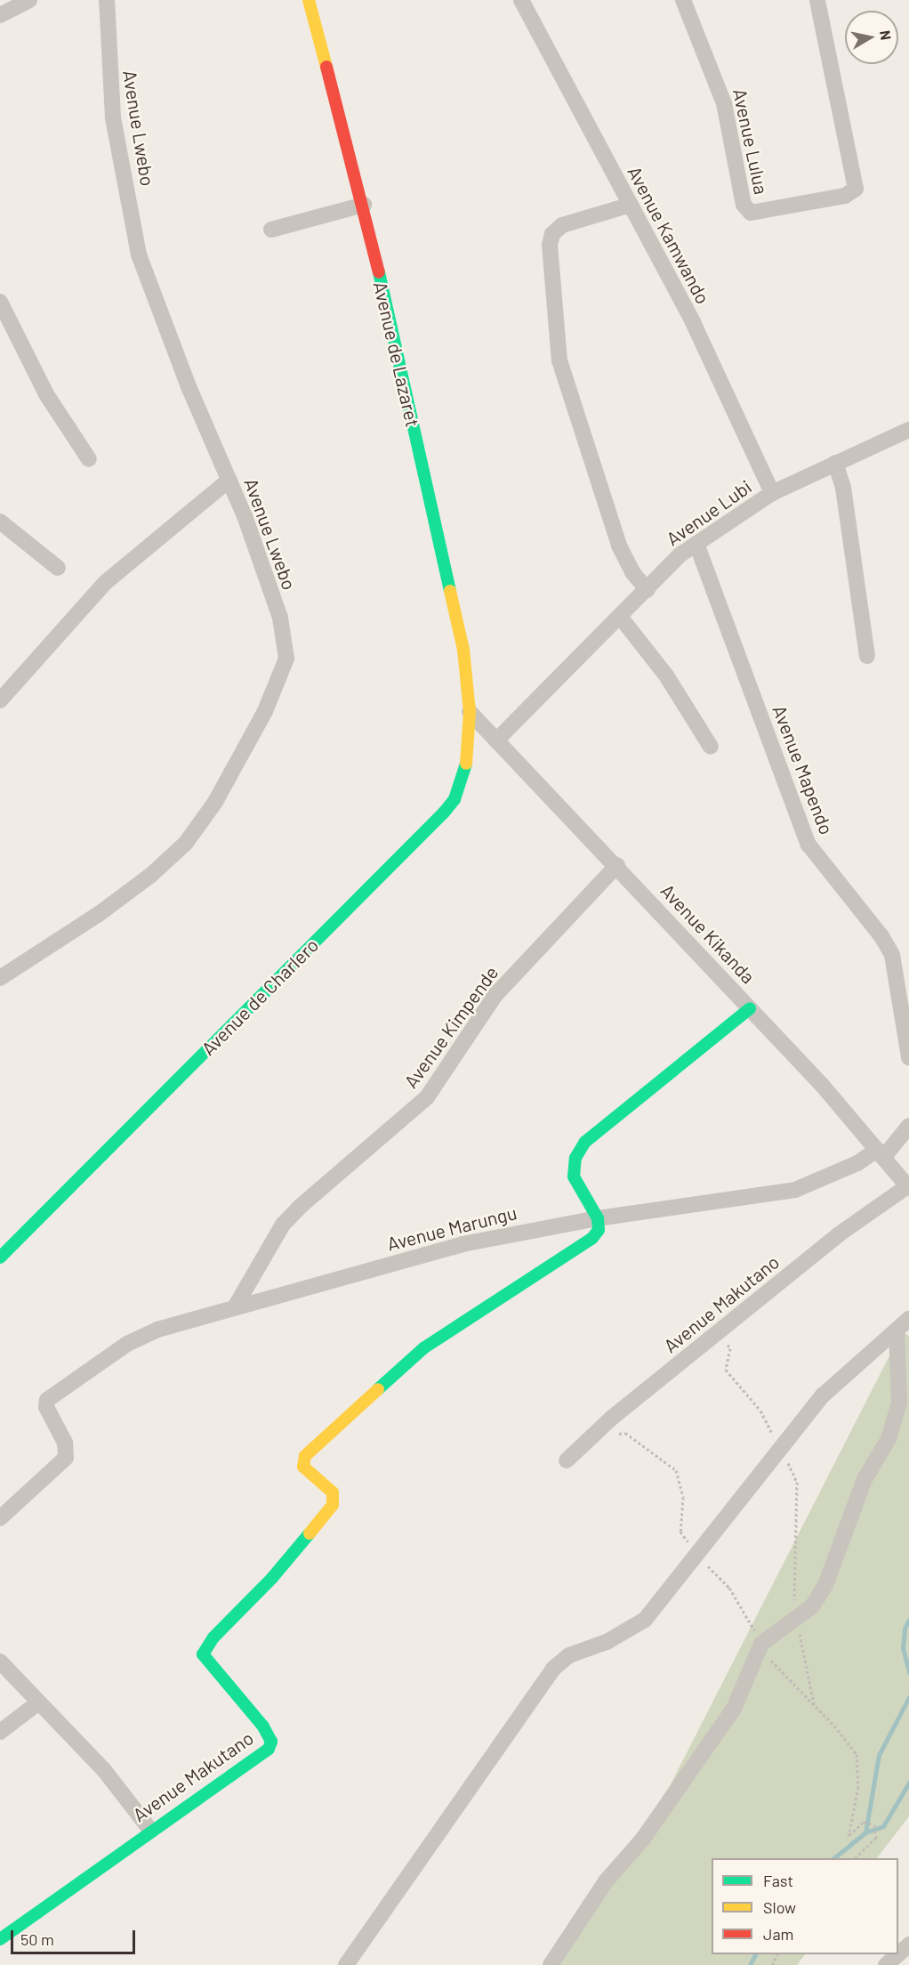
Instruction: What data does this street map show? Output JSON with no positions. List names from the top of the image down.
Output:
{
  "streets": {
    "street": [
      "Avenue Lwebo",
      "Avenue Lulua",
      "Avenue Kamwando",
      "Avenue de Lazaret",
      "Avenue Lubi",
      "Avenue Mapendo",
      "Avenue Kikanda",
      "Avenue de Charlero",
      "Avenue Kimpende",
      "Avenue Marungu",
      "Avenue Makutano"
    ]
  },
  "crossings": [
    ["Avenue Kamwando", "Avenue Lubi"],
    ["Avenue de Lazaret", "Avenue Kikanda"],
    ["Avenue de Lazaret", "Avenue de Charlero"],
    ["Avenue Lubi", "Avenue Mapendo"],
    ["Avenue Lubi", "Avenue Kikanda"],
    ["Avenue Kikanda", "Avenue de Charlero"],
    ["Avenue Kikanda", "Avenue Kimpende"],
    ["Avenue Kikanda", "Avenue Marungu"],
    ["Avenue Kikanda", "Avenue Makutano"],
    ["Avenue Kimpende", "Avenue Marungu"],
    ["Avenue Marungu", "Avenue Makutano"]
  ],
  "legend": ["Fast", "Slow", "Jam"],
  "scale_bar": "50 m",
  "north": "right"
}
